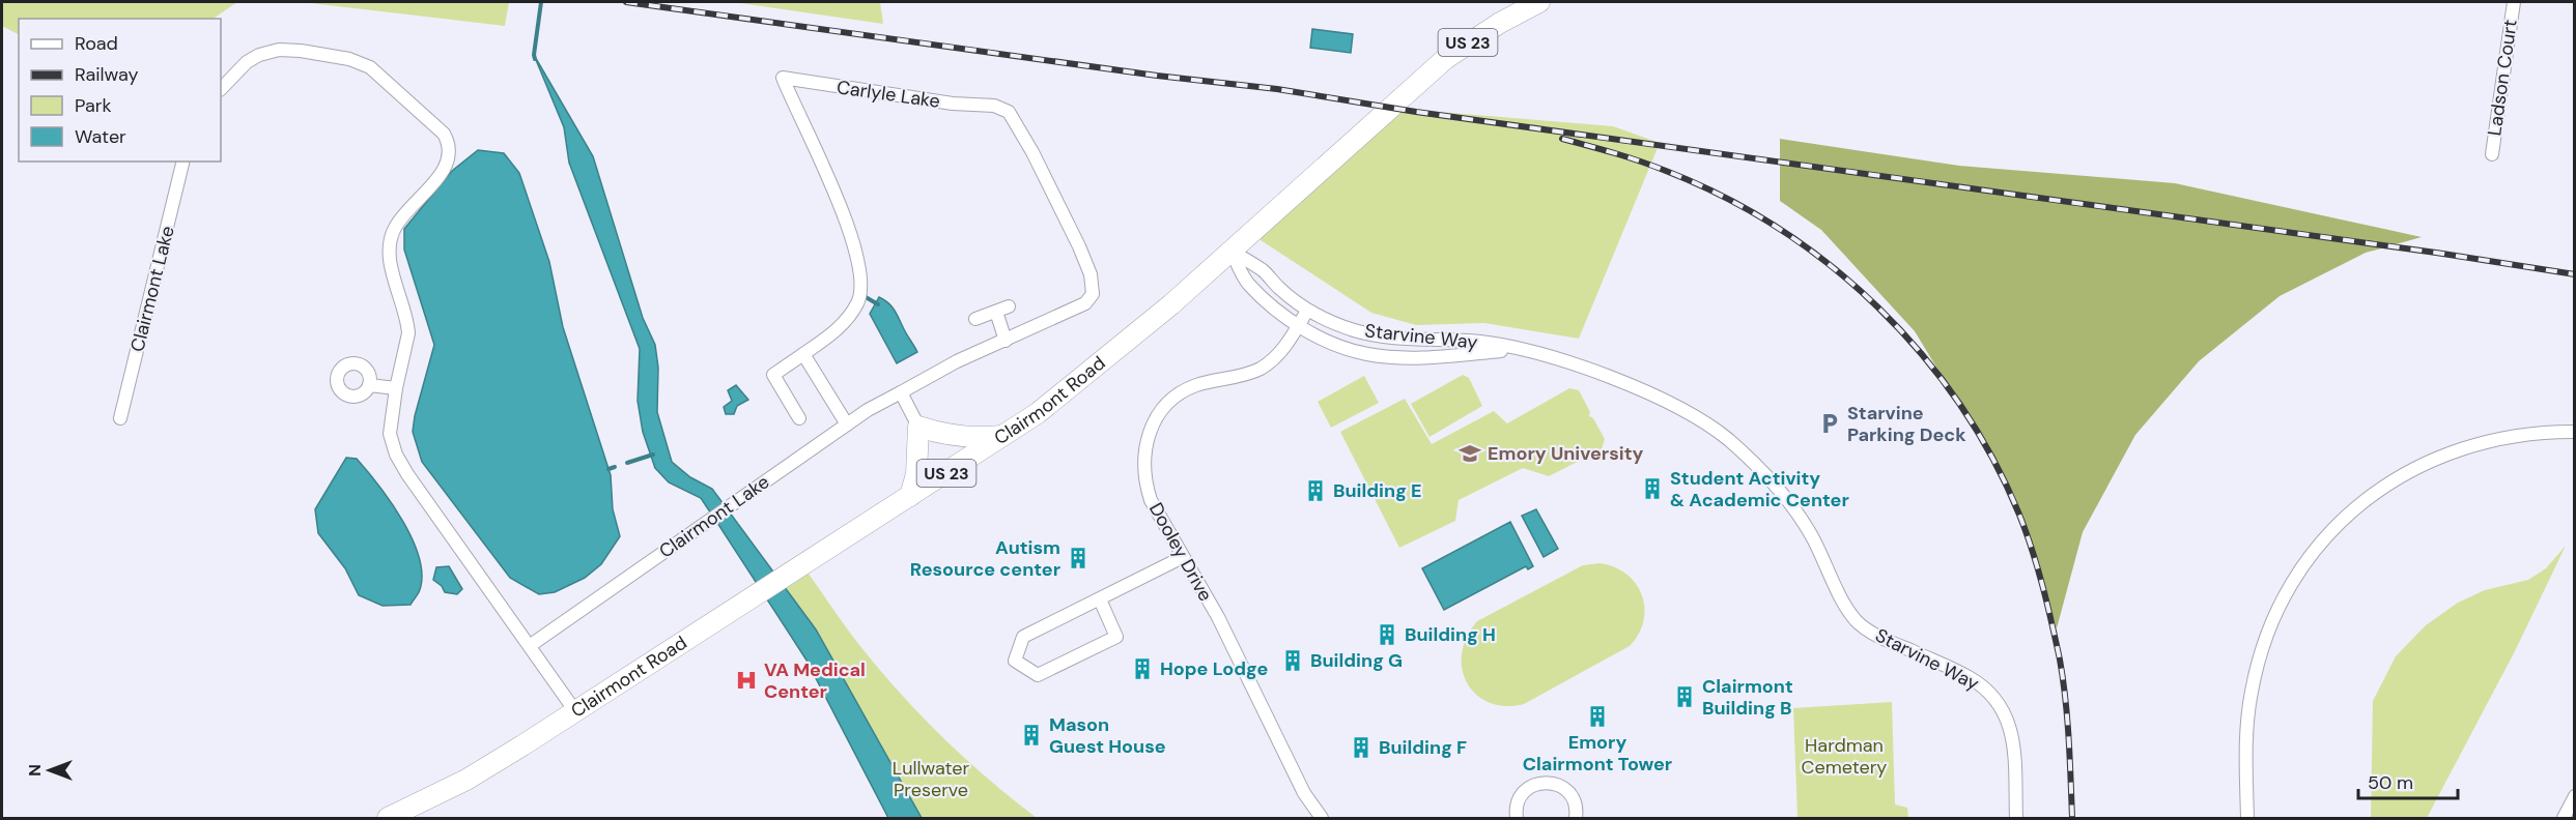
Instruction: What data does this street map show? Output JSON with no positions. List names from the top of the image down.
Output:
{
  "streets": {
    "main road": ["US 23", "Clairmont Road"],
    "street": [
      "Ladson Court",
      "Carlyle Lake",
      "Clairmont Lake",
      "Starvine Way",
      "Dooley Drive"
    ]
  },
  "crossings": [
    ["Carlyle Lake", "Clairmont Lake"],
    ["Starvine Way", "Clairmont Road"],
    ["Starvine Way", "Dooley Drive"]
  ],
  "parks": ["Hardman Cemetery", "Lullwater Preserve"],
  "places": {
    "parking": ["Starvine Parking Deck"],
    "school or university": ["Emory University"],
    "building": [
      "Student Activity & Academic Center",
      "Building E",
      "Autism Resource center",
      "Building H",
      "Building G",
      "Hope Lodge",
      "Clairmont Building B",
      "Emory Clairmont Tower",
      "Mason Guest House",
      "Building F"
    ],
    "hospital": ["VA Medical Center"]
  },
  "legend": [
    "Road",
    "Railway",
    "Park",
    "Water"
  ],
  "scale_bar": "50 m",
  "north": "left"
}
